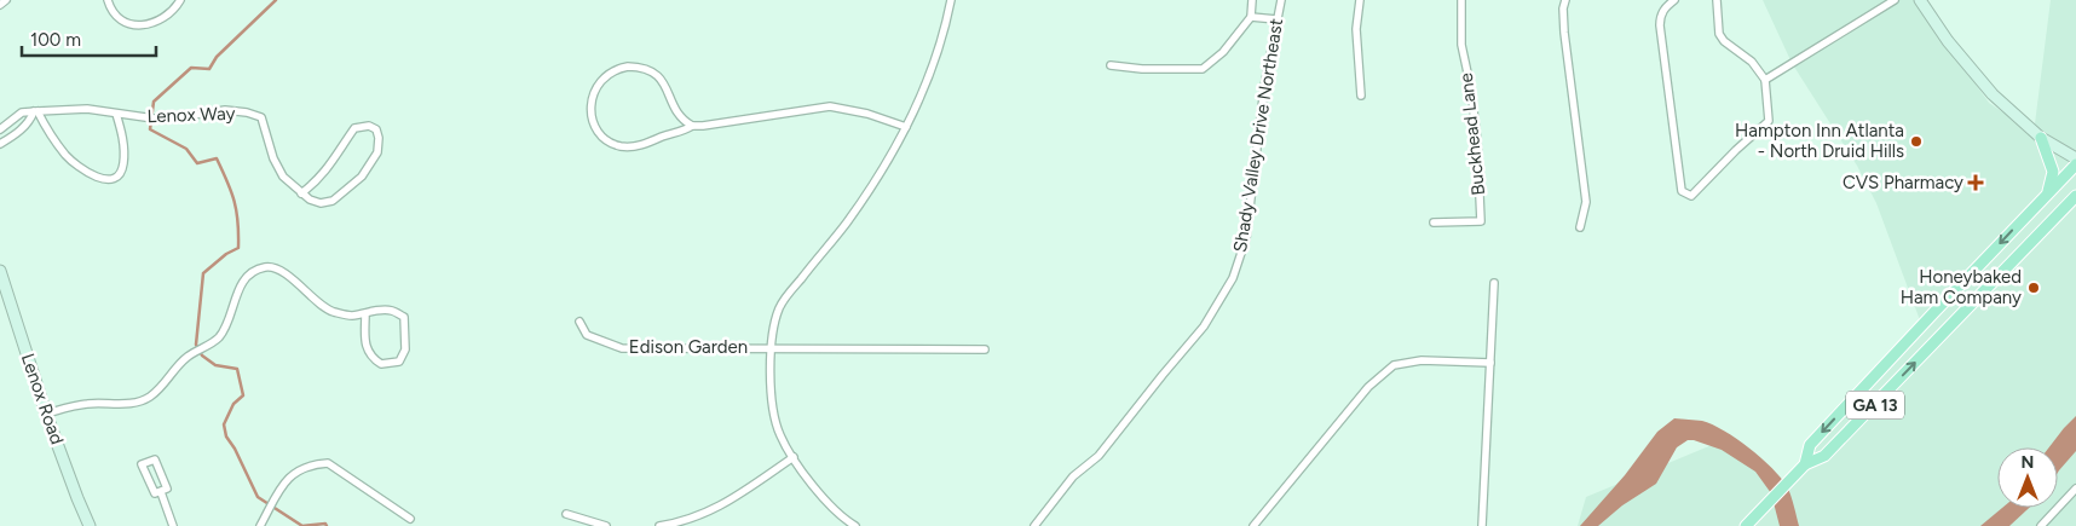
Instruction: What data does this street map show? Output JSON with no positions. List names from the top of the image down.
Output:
{
  "streets": {
    "main road": ["GA 13"],
    "street": [
      "Lenox Way",
      "Buckhead Lane",
      "Shady Valley Drive Northeast",
      "Edison Garden",
      "Lenox Road"
    ]
  },
  "places": {
    "other": ["Hampton Inn Atlanta - North Druid Hills", "Honeybaked Ham Company"],
    "health": ["CVS Pharmacy"]
  },
  "scale_bar": "100 m",
  "north": "top"
}
